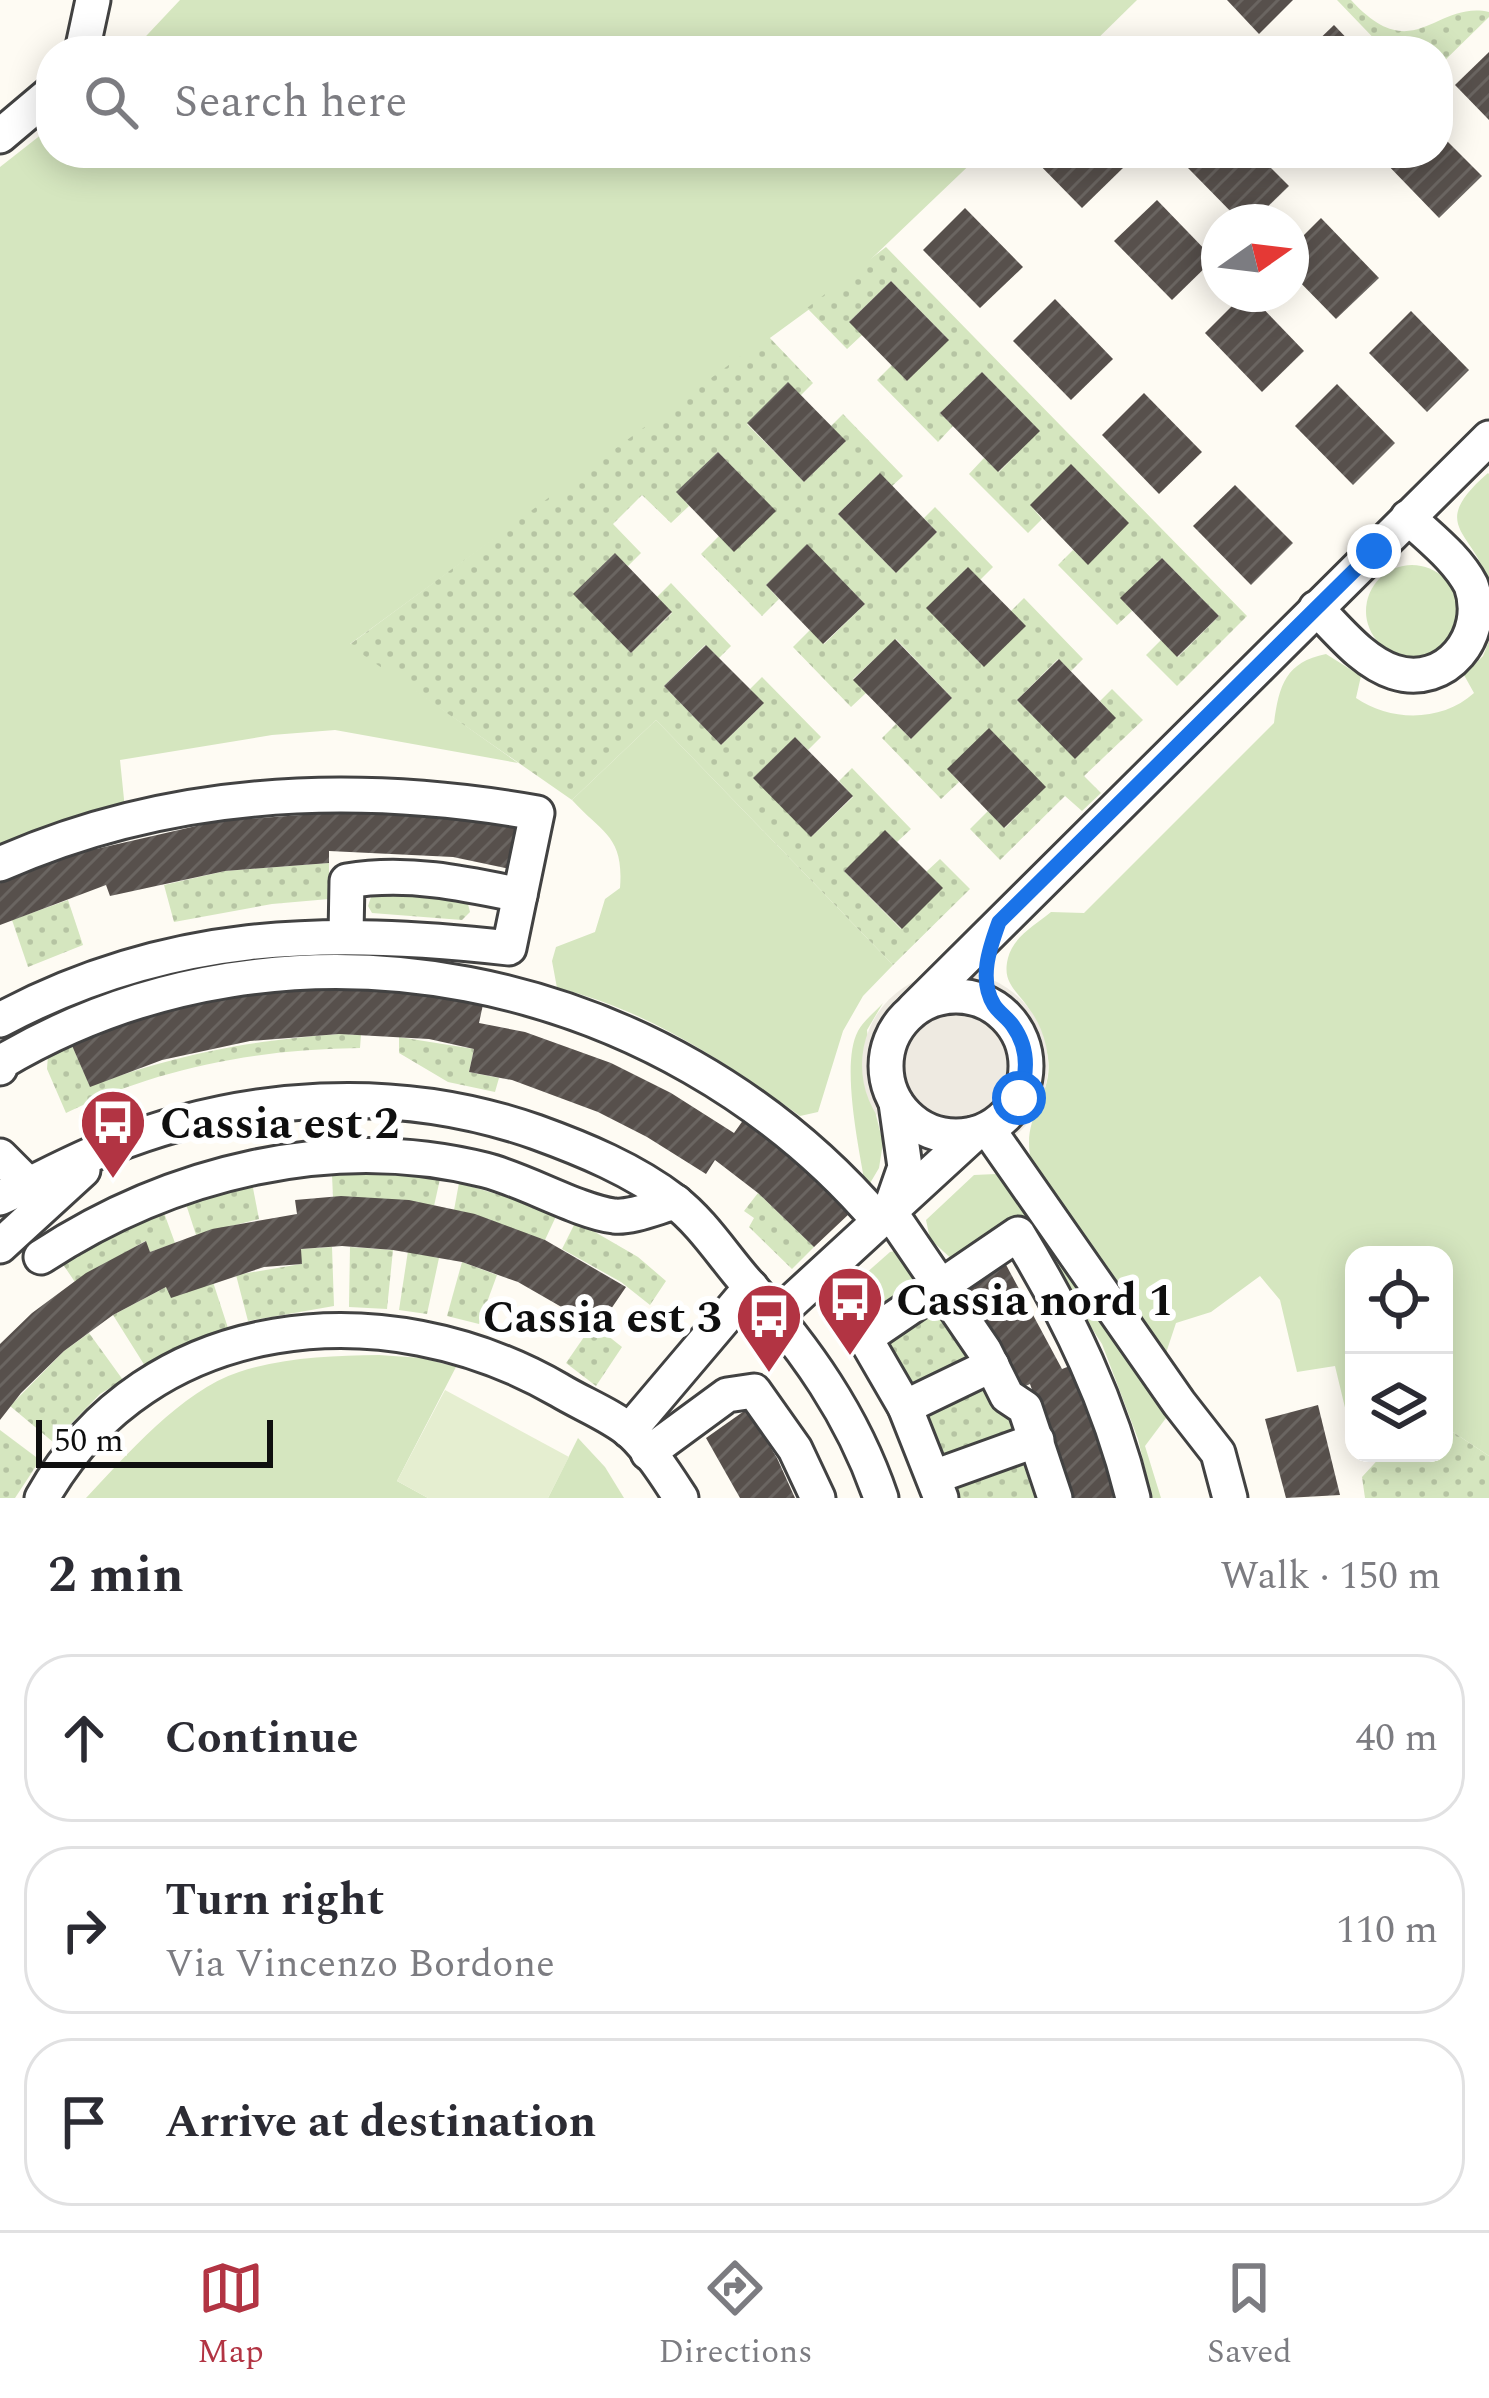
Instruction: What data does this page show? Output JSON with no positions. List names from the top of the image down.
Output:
{
  "places": {
    "bus stop": ["Cassia est 2", "Cassia nord 1", "Cassia est 3"]
  },
  "scale_bar": "50 m",
  "north": "right",
  "page": {
    "search": "Search here",
    "scale": "50 m",
    "heading": ["2 min", "Walk · 150 m"],
    "list": [
      ["Continue", "40 m"],
      ["Turn right", "Via Vincenzo Bordone", "110 m"],
      "Arrive at destination"
    ],
    "nav": ["Map", "Directions", "Saved"]
  }
}
